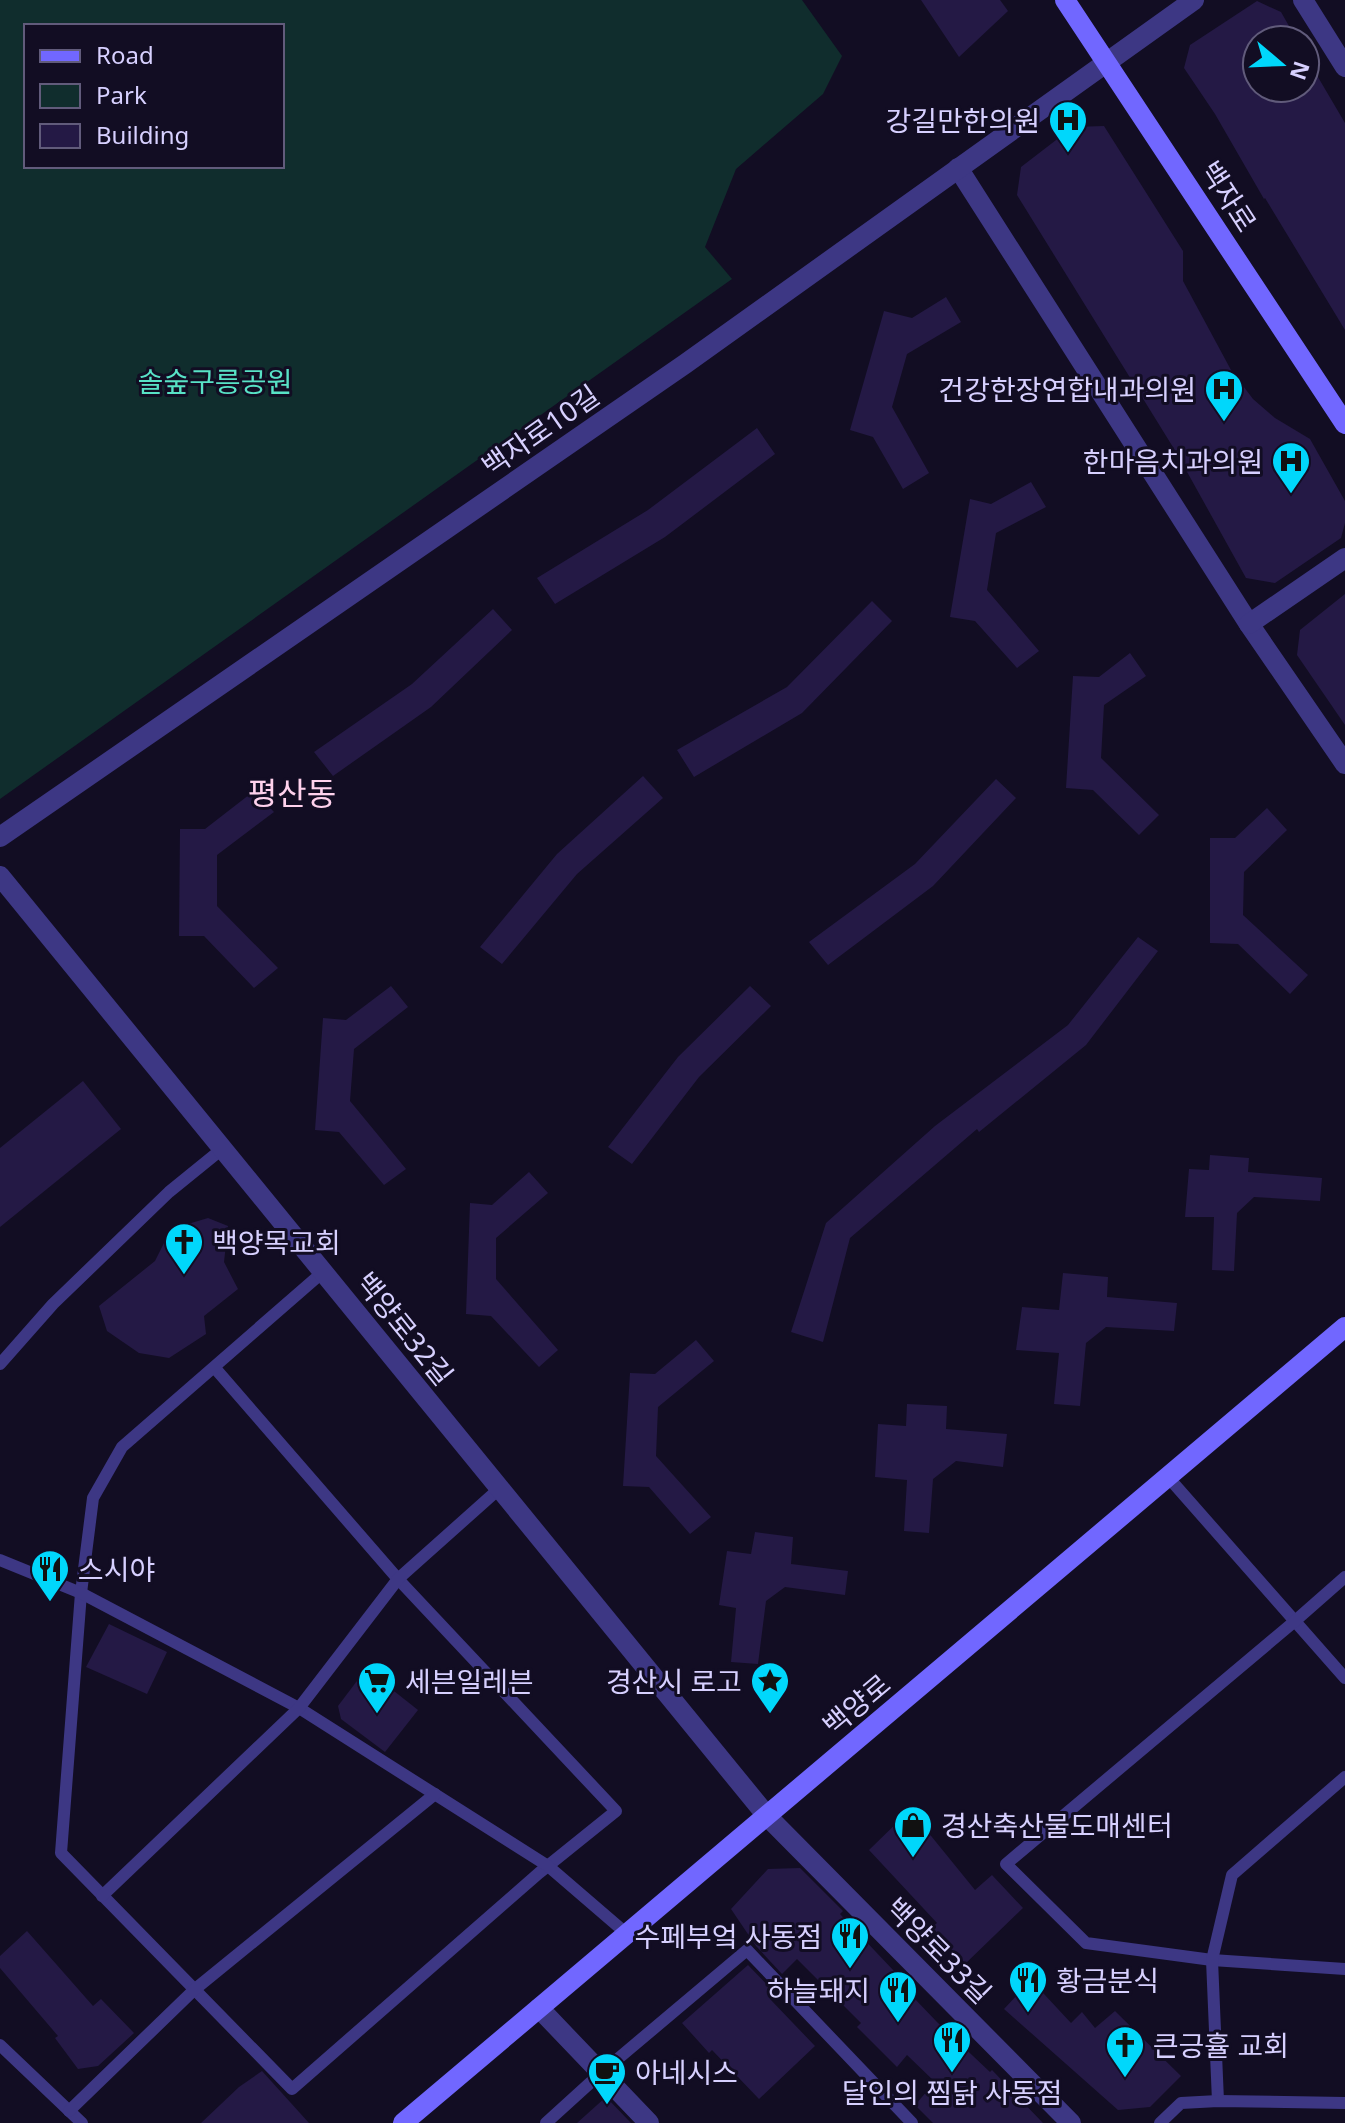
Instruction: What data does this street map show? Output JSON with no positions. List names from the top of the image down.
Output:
{
  "streets": {
    "street": [
      "백자로",
      "백자로10길",
      "백양로32길",
      "백양로",
      "백양로33길"
    ]
  },
  "crossings": [
    ["백자로", "백자로10길"],
    ["백양로32길", "백양로"],
    ["백양로32길", "백양로33길"],
    ["백양로", "백양로33길"]
  ],
  "districts": ["평산동"],
  "parks": ["솔숲구릉공원"],
  "places": {
    "hospital": ["강길만한의원", "건강한장연합내과의원", "한마음치과의원"],
    "church": ["백양목교회", "큰긍휼 교회"],
    "restaurant": [
      "스시야",
      "수페부엌 사동점",
      "황금분식",
      "하늘돼지",
      "달인의 찜닭 사동점"
    ],
    "supermarket": ["세븐일레븐"],
    "place": ["경산시 로고"],
    "shop": ["경산축산물도매센터"],
    "cafe": ["아네시스"]
  },
  "legend": ["Road", "Park", "Building"],
  "north": "right"
}
